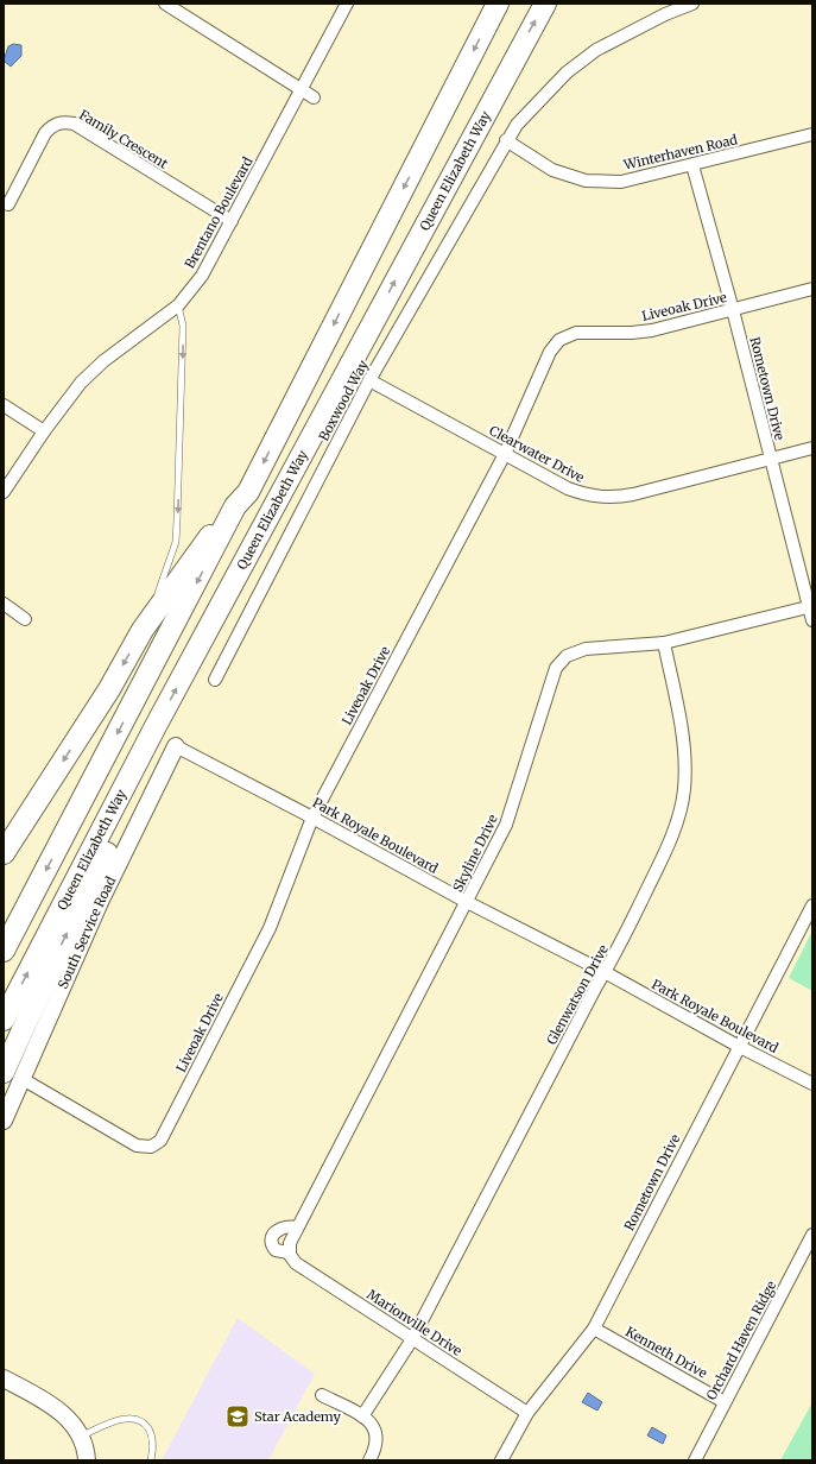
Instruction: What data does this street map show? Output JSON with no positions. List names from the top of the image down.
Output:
{
  "streets": {
    "highway": ["Queen Elizabeth Way"],
    "main road": ["South Service Road"],
    "street": [
      "Family Crescent",
      "Winterhaven Road",
      "Brentano Boulevard",
      "Liveoak Drive",
      "Rometown Drive",
      "Boxwood Way",
      "Clearwater Drive",
      "Park Royale Boulevard",
      "Skyline Drive",
      "Glenwatson Drive",
      "Marionville Drive",
      "Orchard Haven Ridge",
      "Kenneth Drive"
    ]
  },
  "crossings": [
    ["Family Crescent", "Brentano Boulevard"],
    ["Winterhaven Road", "Rometown Drive"],
    ["Winterhaven Road", "Boxwood Way"],
    ["Liveoak Drive", "Rometown Drive"],
    ["Liveoak Drive", "Clearwater Drive"],
    ["Liveoak Drive", "Park Royale Boulevard"],
    ["Liveoak Drive", "South Service Road"],
    ["Rometown Drive", "Clearwater Drive"],
    ["Rometown Drive", "Park Royale Boulevard"],
    ["Rometown Drive", "Skyline Drive"],
    ["Rometown Drive", "Marionville Drive"],
    ["Rometown Drive", "Kenneth Drive"],
    ["Boxwood Way", "Clearwater Drive"],
    ["Park Royale Boulevard", "Skyline Drive"],
    ["Park Royale Boulevard", "South Service Road"],
    ["Park Royale Boulevard", "Glenwatson Drive"],
    ["Skyline Drive", "Glenwatson Drive"],
    ["Skyline Drive", "Marionville Drive"],
    ["Glenwatson Drive", "Marionville Drive"],
    ["Orchard Haven Ridge", "Kenneth Drive"]
  ],
  "places": {
    "school or university": ["Star Academy"]
  }
}
